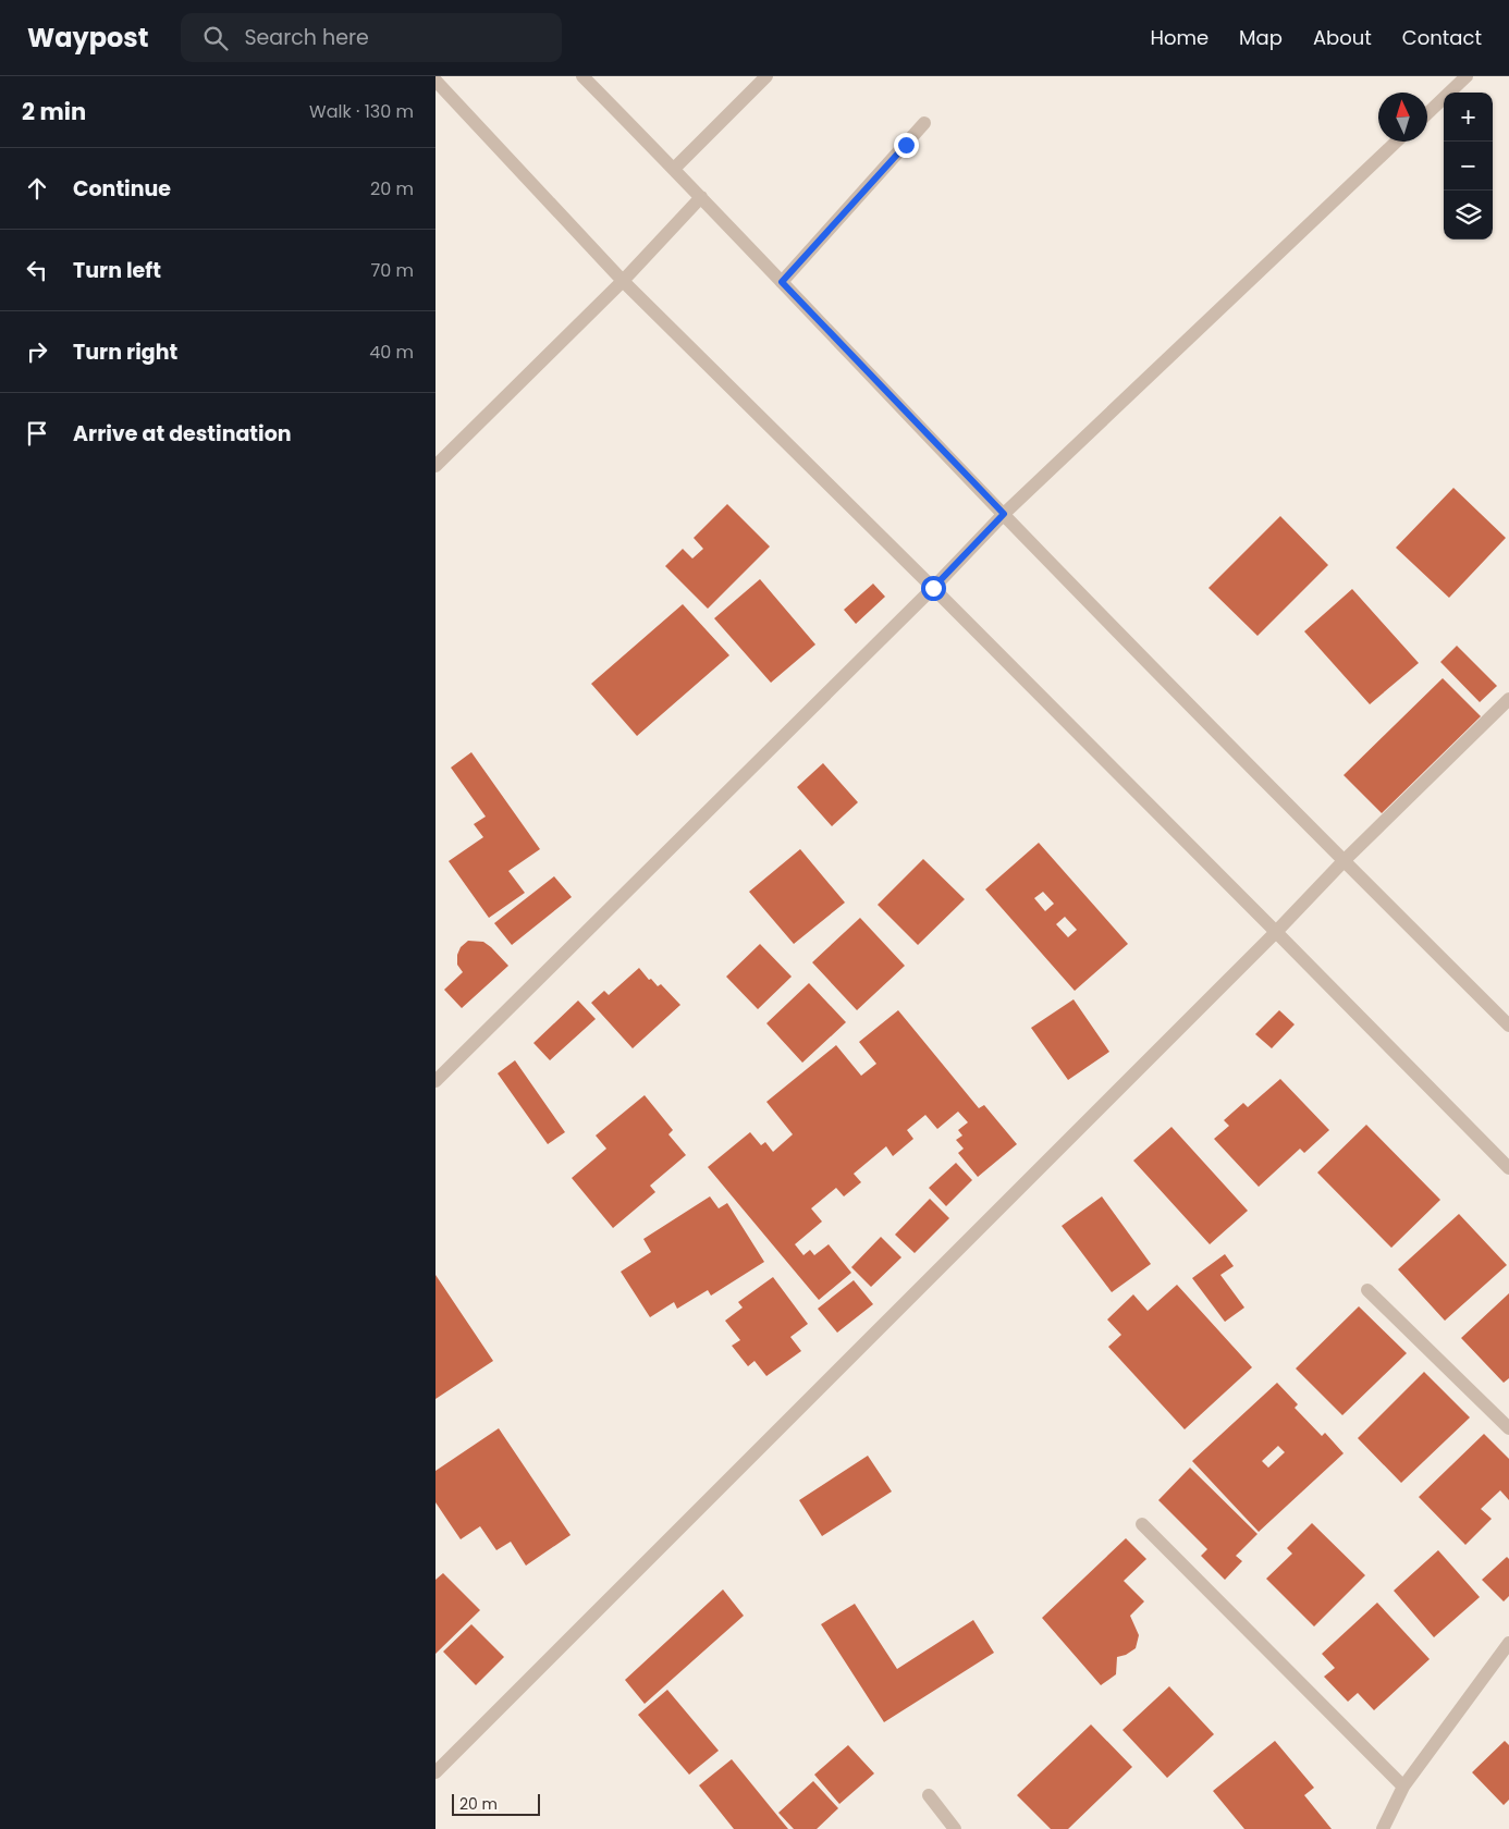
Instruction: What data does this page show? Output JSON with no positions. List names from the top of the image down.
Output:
{
  "scale_bar": "20 m",
  "north": "top",
  "page": {
    "header": "Waypost",
    "search": "Search here",
    "nav": [
      "Home",
      "Map",
      "About",
      "Contact"
    ],
    "heading": ["2 min", "Walk · 130 m"],
    "map_buttons": ["+", "−"],
    "list": [
      ["Continue", "20 m"],
      ["Turn left", "70 m"],
      ["Turn right", "40 m"],
      "Arrive at destination"
    ],
    "scale": "20 m"
  }
}
